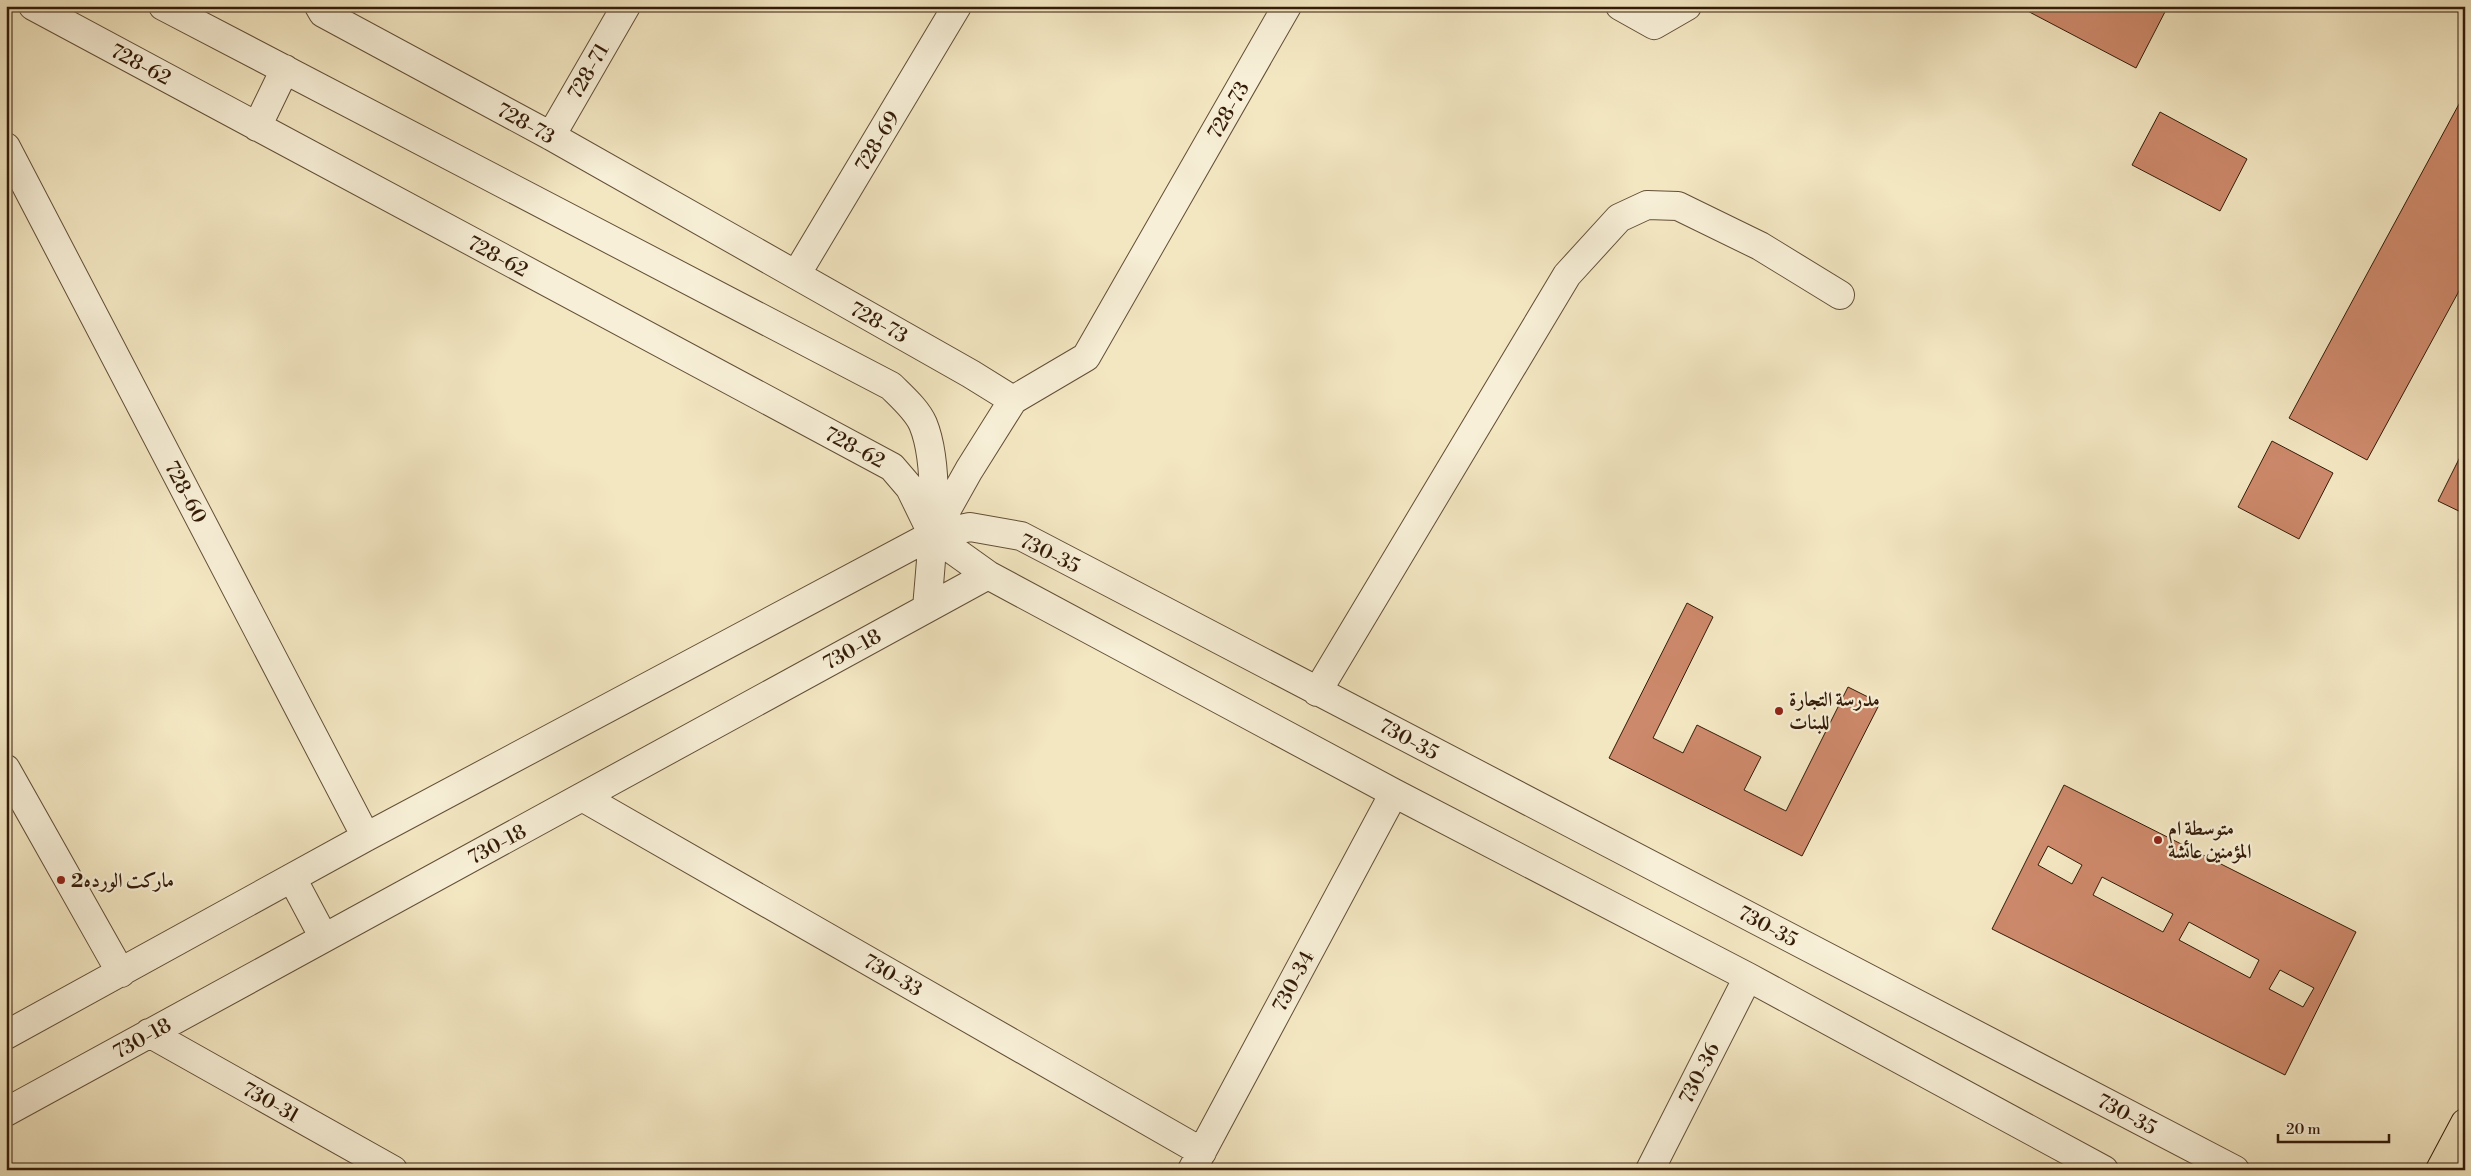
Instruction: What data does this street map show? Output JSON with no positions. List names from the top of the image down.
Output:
{
  "streets": {
    "street": [
      "728-62",
      "728-71",
      "728-73",
      "728-69",
      "728-60",
      "730-35",
      "730-18",
      "730-33",
      "730-34",
      "730-36",
      "730-31"
    ]
  },
  "crossings": [
    ["728-62", "730-35"],
    ["728-62", "730-18"],
    ["728-71", "728-73"],
    ["728-73", "728-69"],
    ["730-18", "730-33"],
    ["730-18", "730-31"],
    ["730-33", "730-34"]
  ],
  "places": ["مدرسة التجارة للبنات", "متوسطة ام المؤمنين عائشة", "ماركت الورده2"],
  "scale_bar": "20 m"
}
